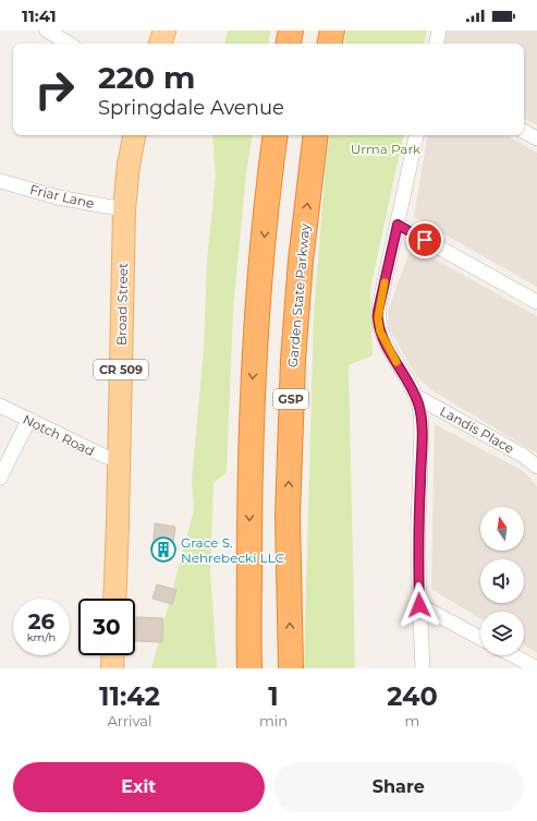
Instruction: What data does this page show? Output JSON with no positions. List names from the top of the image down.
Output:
{
  "streets": {
    "highway": ["Garden State Parkway", "GSP"],
    "main road": ["Broad Street", "CR 509"],
    "street": ["Friar Lane", "Landis Place", "Notch Road"]
  },
  "crossings": [
    ["Friar Lane", "Broad Street"],
    ["Broad Street", "Notch Road"]
  ],
  "parks": ["Urma Park"],
  "places": {
    "building": ["Grace S. Nehrebecki LLC"]
  },
  "north": "top",
  "page": {
    "status": "11:41",
    "turn": ["220 m", "Springdale Avenue"],
    "speed": "26 km/h",
    "limit": "30",
    "eta": [
      "11:42",
      "Arrival",
      "1",
      "min",
      "240",
      "m"
    ],
    "buttons": ["Exit", "Share"]
  }
}
